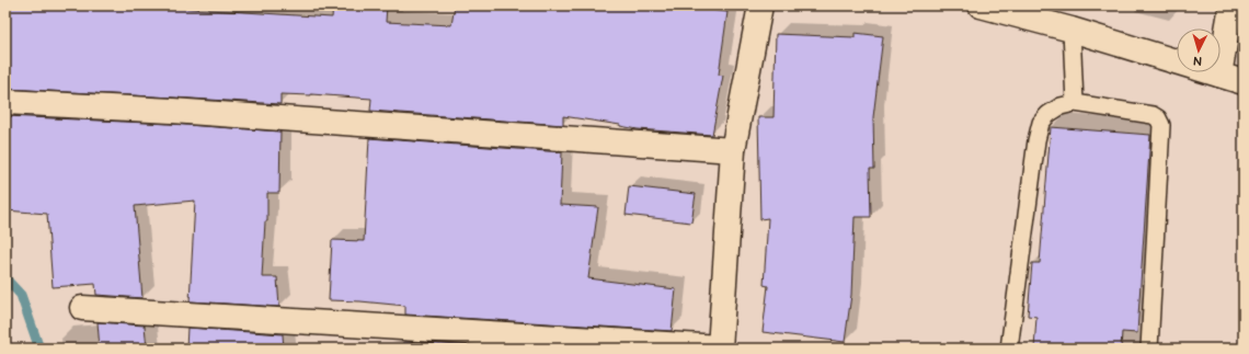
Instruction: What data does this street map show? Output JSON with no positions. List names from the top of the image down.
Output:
{
  "north": "bottom"
}
